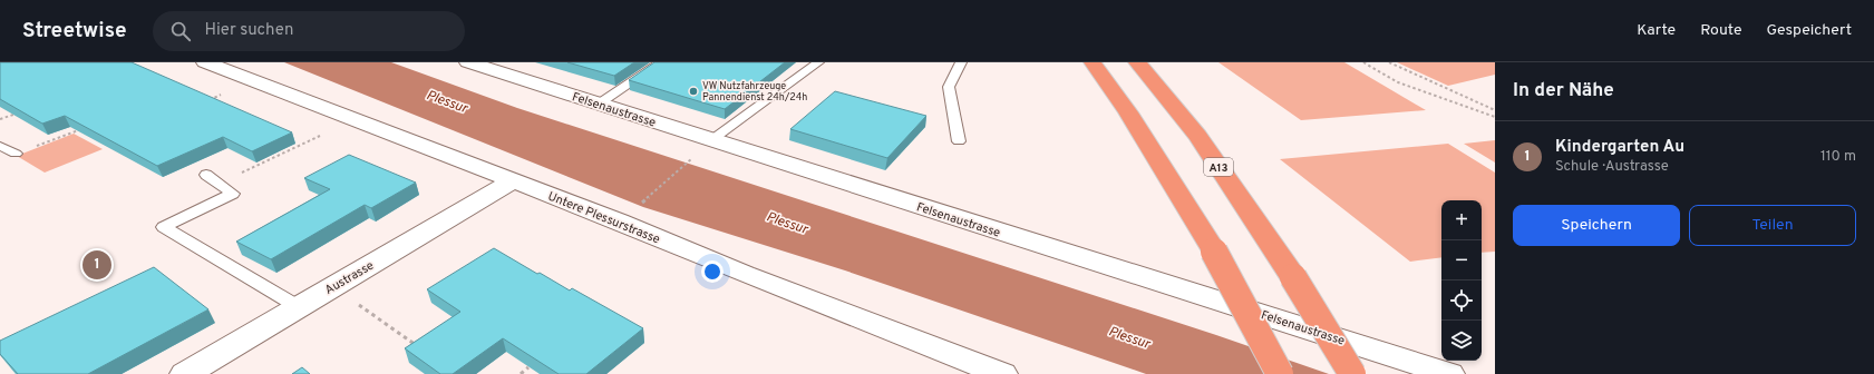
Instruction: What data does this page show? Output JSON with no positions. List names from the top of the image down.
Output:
{
  "streets": {
    "highway": ["A13"],
    "street": ["Felsenaustrasse", "Untere Plessurstrasse", "Austrasse"]
  },
  "crossings": [
    ["Untere Plessurstrasse", "Austrasse"]
  ],
  "water": ["Plessur"],
  "places": ["VW Nutzfahrzeuge Pannendienst 24h/24h"],
  "page": {
    "header": "Streetwise",
    "search": "Hier suchen",
    "nav": ["Karte", "Route", "Gespeichert"],
    "heading": "In der Nähe",
    "list": [
      {
        "mark": "1",
        "name": "Kindergarten Au",
        "note": "Schule · Austrasse",
        "value": "110 m"
      }
    ],
    "buttons": ["Speichern", "Teilen"],
    "map_buttons": ["+", "−"],
    "pins": "1"
  }
}
